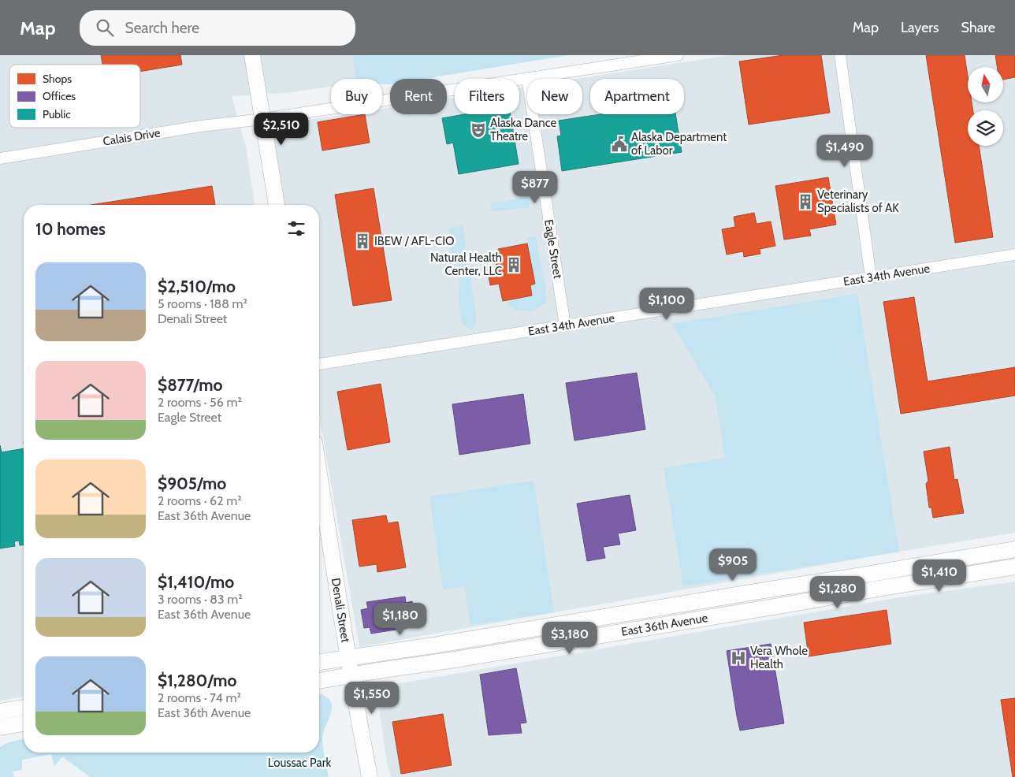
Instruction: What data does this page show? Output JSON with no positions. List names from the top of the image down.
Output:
{
  "streets": {
    "main road": ["Denali Street", "East 36th Avenue"],
    "street": ["Calais Drive", "Eagle Street", "East 34th Avenue"]
  },
  "crossings": [
    ["Eagle Street", "East 34th Avenue"],
    ["Denali Street", "East 36th Avenue"]
  ],
  "parks": ["Loussac Park"],
  "places": {
    "theatre": ["Alaska Dance Theatre"],
    "public building": ["Alaska Department of Labor"],
    "building": ["Veterinary Specialists of AK", "IBEW / AFL-CIO", "Natural Health Center, LLC"],
    "hospital": ["Vera Whole Health"]
  },
  "legend": ["Shops", "Offices", "Public"],
  "north": "top",
  "page": {
    "header": "Map",
    "search": "Search here",
    "nav": ["Map", "Layers", "Share"],
    "chip": [
      "Buy",
      "Rent",
      "Filters",
      "New",
      "Apartment"
    ],
    "price": [
      "$2,510",
      "$1,490",
      "$877",
      "$1,100",
      "$905",
      "$1,410",
      "$1,280",
      "$1,180",
      "$3,180",
      "$1,550"
    ],
    "heading": "10 homes",
    "list": [
      {
        "name": "$2,510/mo",
        "note": "5 rooms · 188 m² · Denali Street"
      },
      {
        "name": "$877/mo",
        "note": "2 rooms · 56 m² · Eagle Street"
      },
      {
        "name": "$905/mo",
        "note": "2 rooms · 62 m² · East 36th Avenue"
      },
      {
        "name": "$1,410/mo",
        "note": "3 rooms · 83 m² · East 36th Avenue"
      },
      {
        "name": "$1,280/mo",
        "note": "2 rooms · 74 m² · East 36th Avenue"
      }
    ]
  }
}
